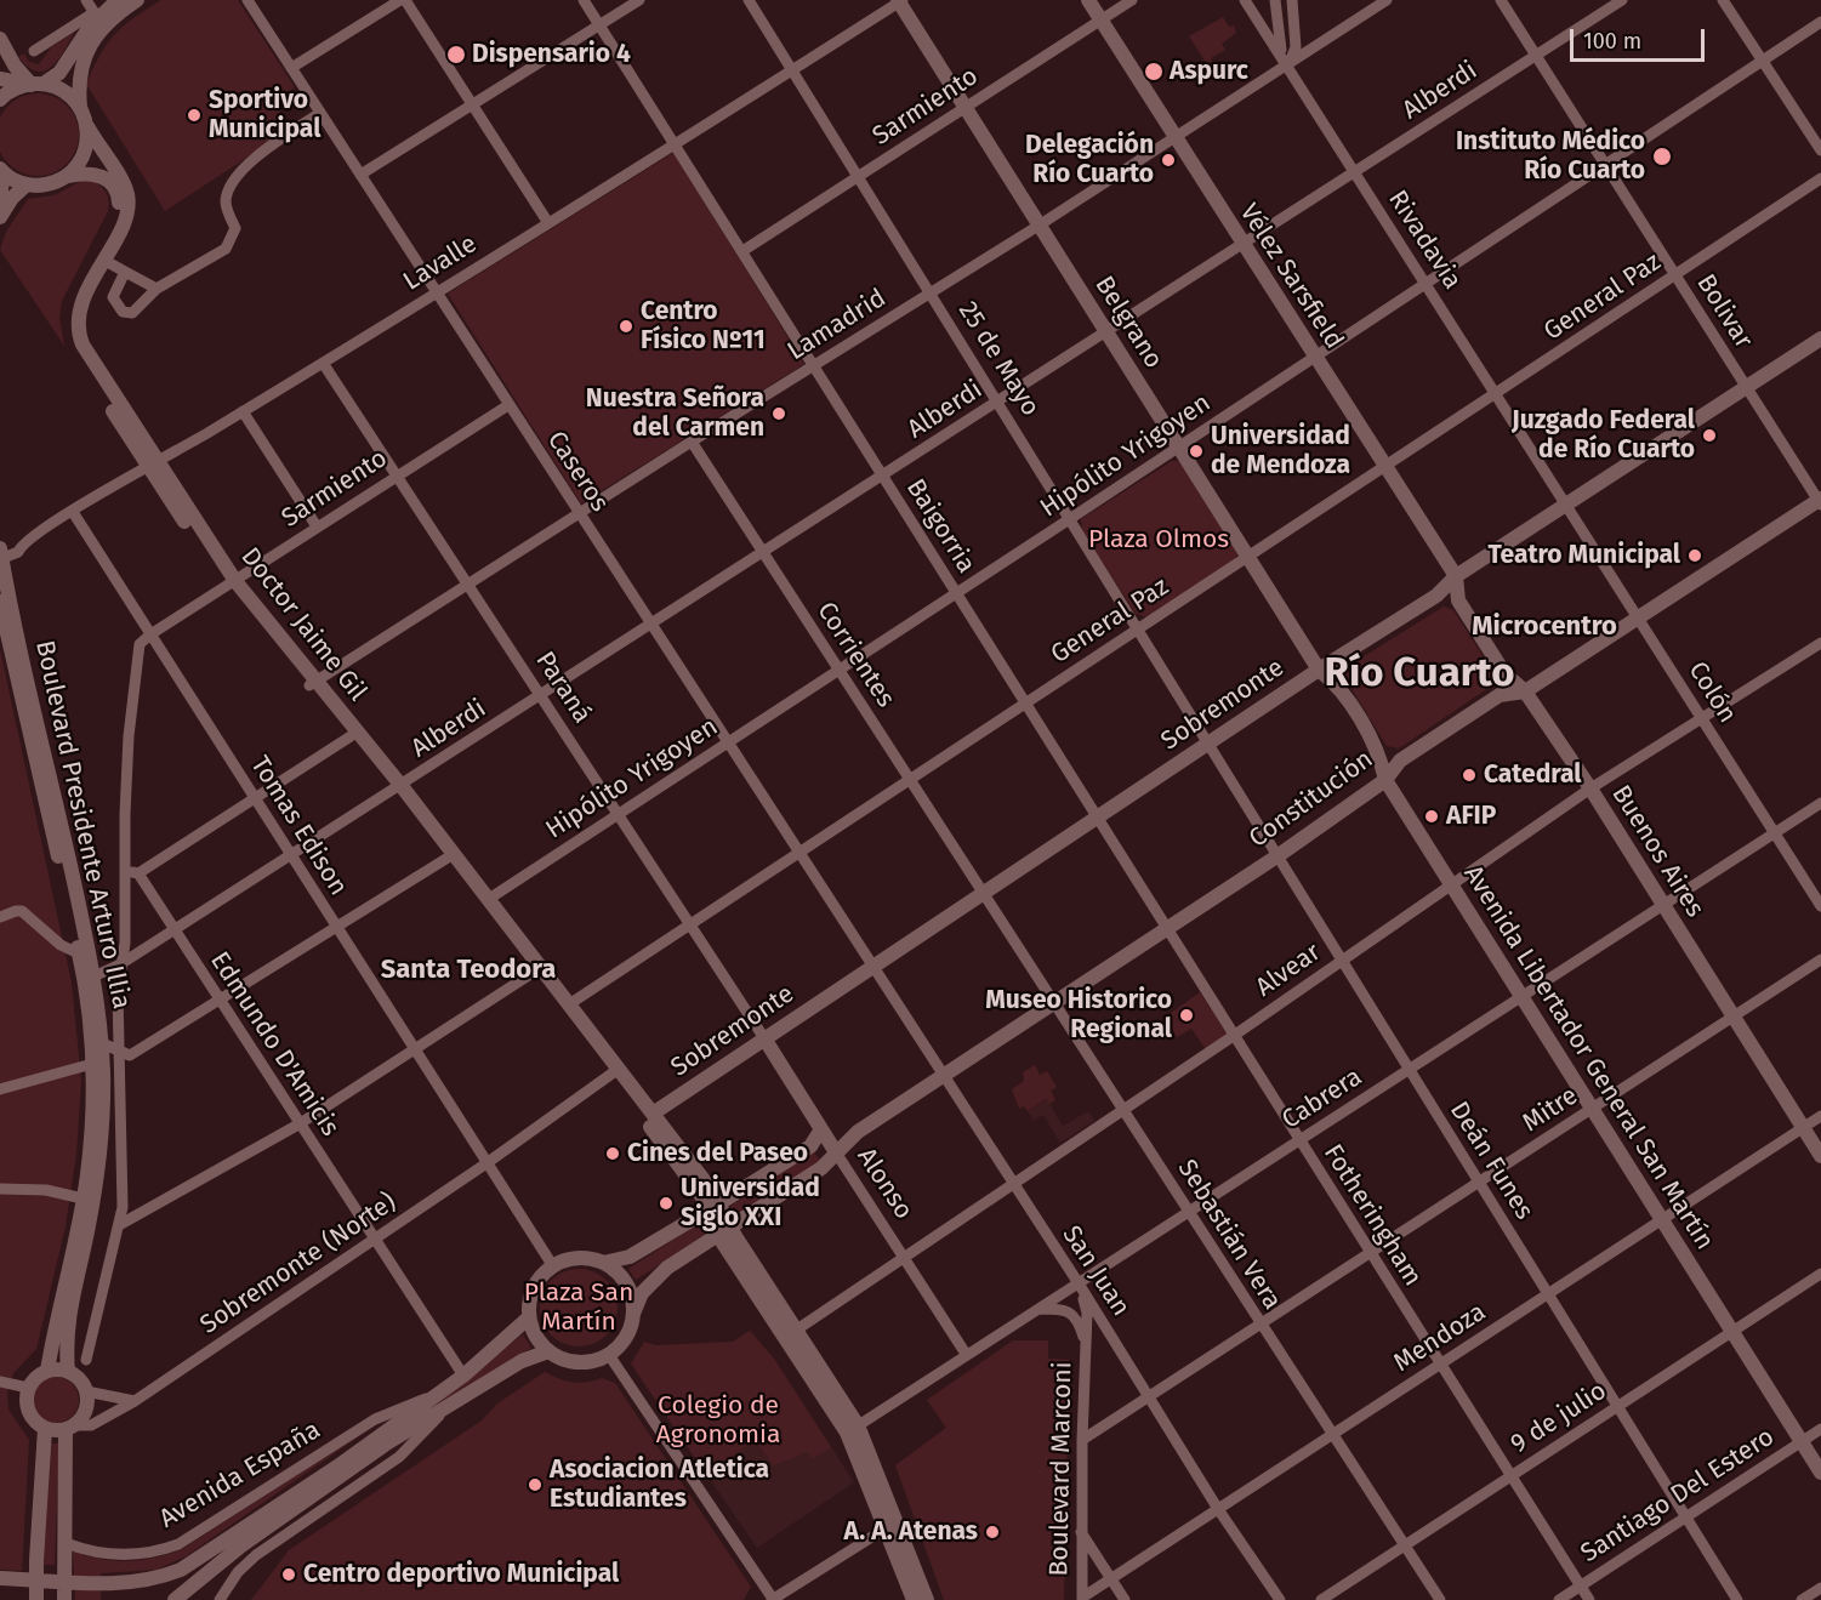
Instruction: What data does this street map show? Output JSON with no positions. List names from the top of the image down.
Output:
{
  "streets": {
    "main road": [
      "Vélez Sarsfield",
      "Belgrano",
      "Doctor Jaime Gil",
      "Sobremonte",
      "Constitución",
      "Boulevard Presidente Arturo Illia",
      "Buenos Aires",
      "Avenida Libertador General San Martín",
      "Alonso",
      "Avenida España"
    ],
    "street": [
      "Alberdi",
      "Sarmiento",
      "Rivadavia",
      "Lavalle",
      "General Paz",
      "Bolivar",
      "Lamadrid",
      "25 de Mayo",
      "Hipólito Yrigoyen",
      "Caseros",
      "Baigorria",
      "Corrientes",
      "Paraná",
      "Colón",
      "Tomas Edison",
      "Alvear",
      "Edmundo D'Amicis",
      "Cabrera",
      "Mitre",
      "Deán Funes",
      "Fotheringham",
      "Sebastián Vera",
      "Sobremonte (Norte)",
      "San Juan",
      "Mendoza",
      "9 de julio",
      "Boulevard Marconi",
      "Santiago Del Estero"
    ]
  },
  "crossings": [
    ["Alberdi", "Rivadavia"],
    ["Alberdi", "Vélez Sarsfield"],
    ["Alberdi", "Bolivar"],
    ["Alberdi", "Belgrano"],
    ["Alberdi", "25 de Mayo"],
    ["Alberdi", "Caseros"],
    ["Alberdi", "Baigorria"],
    ["Alberdi", "Doctor Jaime Gil"],
    ["Alberdi", "Corrientes"],
    ["Alberdi", "Paraná"],
    ["Alberdi", "Boulevard Presidente Arturo Illia"],
    ["Alberdi", "Tomas Edison"],
    ["Alberdi", "Edmundo D'Amicis"],
    ["Sarmiento", "Vélez Sarsfield"],
    ["Sarmiento", "Belgrano"],
    ["Sarmiento", "25 de Mayo"],
    ["Sarmiento", "Caseros"],
    ["Sarmiento", "Baigorria"],
    ["Sarmiento", "Doctor Jaime Gil"],
    ["Sarmiento", "Paraná"],
    ["Sarmiento", "Tomas Edison"],
    ["Rivadavia", "General Paz"],
    ["Rivadavia", "Lamadrid"],
    ["Rivadavia", "Hipólito Yrigoyen"],
    ["Rivadavia", "Colón"],
    ["Rivadavia", "Sobremonte"],
    ["Lavalle", "Belgrano"],
    ["Lavalle", "25 de Mayo"],
    ["Lavalle", "Caseros"],
    ["Lavalle", "Baigorria"],
    ["Lavalle", "Doctor Jaime Gil"],
    ["Lavalle", "Paraná"],
    ["Lavalle", "Boulevard Presidente Arturo Illia"],
    ["Lavalle", "Tomas Edison"],
    ["Vélez Sarsfield", "General Paz"],
    ["Vélez Sarsfield", "Lamadrid"],
    ["Vélez Sarsfield", "Hipólito Yrigoyen"],
    ["Vélez Sarsfield", "Sobremonte"],
    ["Vélez Sarsfield", "Buenos Aires"],
    ["General Paz", "Bolivar"],
    ["General Paz", "Belgrano"],
    ["General Paz", "25 de Mayo"],
    ["General Paz", "Caseros"],
    ["General Paz", "Baigorria"],
    ["General Paz", "Doctor Jaime Gil"],
    ["General Paz", "Corrientes"],
    ["General Paz", "Paraná"],
    ["Bolivar", "Hipólito Yrigoyen"],
    ["Bolivar", "Sobremonte"],
    ["Bolivar", "Constitución"],
    ["Belgrano", "Lamadrid"],
    ["Belgrano", "Hipólito Yrigoyen"],
    ["Belgrano", "Sobremonte"],
    ["Belgrano", "Avenida Libertador General San Martín"],
    ["Lamadrid", "25 de Mayo"],
    ["Lamadrid", "Caseros"],
    ["Lamadrid", "Baigorria"],
    ["Lamadrid", "Doctor Jaime Gil"],
    ["Lamadrid", "Corrientes"],
    ["Lamadrid", "Paraná"],
    ["25 de Mayo", "Hipólito Yrigoyen"],
    ["25 de Mayo", "Sobremonte"],
    ["25 de Mayo", "Deán Funes"],
    ["Hipólito Yrigoyen", "Caseros"],
    ["Hipólito Yrigoyen", "Baigorria"],
    ["Hipólito Yrigoyen", "Doctor Jaime Gil"],
    ["Hipólito Yrigoyen", "Corrientes"],
    ["Hipólito Yrigoyen", "Paraná"],
    ["Caseros", "Sobremonte"],
    ["Caseros", "San Juan"],
    ["Baigorria", "Sobremonte"],
    ["Baigorria", "Fotheringham"],
    ["Doctor Jaime Gil", "Sobremonte"],
    ["Corrientes", "Sobremonte"],
    ["Corrientes", "Sebastián Vera"],
    ["Paraná", "Sobremonte"],
    ["Paraná", "Alonso"],
    ["Colón", "Sobremonte"],
    ["Colón", "Constitución"],
    ["Colón", "Alvear"],
    ["Colón", "Cabrera"],
    ["Sobremonte", "Buenos Aires"],
    ["Sobremonte", "Avenida Libertador General San Martín"],
    ["Sobremonte", "Deán Funes"],
    ["Sobremonte", "Alonso"],
    ["Sobremonte", "Fotheringham"],
    ["Sobremonte", "Sebastián Vera"],
    ["Sobremonte", "San Juan"],
    ["Constitución", "Buenos Aires"],
    ["Constitución", "Avenida Libertador General San Martín"],
    ["Constitución", "Deán Funes"],
    ["Constitución", "Alonso"],
    ["Constitución", "Fotheringham"],
    ["Constitución", "Sebastián Vera"],
    ["Constitución", "San Juan"],
    ["Boulevard Presidente Arturo Illia", "Sobremonte (Norte)"],
    ["Tomas Edison", "Sobremonte (Norte)"],
    ["Tomas Edison", "Avenida España"],
    ["Buenos Aires", "Alvear"],
    ["Buenos Aires", "Cabrera"],
    ["Buenos Aires", "Mitre"],
    ["Buenos Aires", "Mendoza"],
    ["Alvear", "Avenida Libertador General San Martín"],
    ["Alvear", "Deán Funes"],
    ["Alvear", "Alonso"],
    ["Alvear", "Fotheringham"],
    ["Alvear", "Sebastián Vera"],
    ["Alvear", "San Juan"],
    ["Edmundo D'Amicis", "Sobremonte (Norte)"],
    ["Edmundo D'Amicis", "Avenida España"],
    ["Avenida Libertador General San Martín", "Cabrera"],
    ["Avenida Libertador General San Martín", "Mitre"],
    ["Avenida Libertador General San Martín", "Mendoza"],
    ["Avenida Libertador General San Martín", "9 de julio"],
    ["Avenida Libertador General San Martín", "Santiago Del Estero"],
    ["Cabrera", "Deán Funes"],
    ["Cabrera", "Alonso"],
    ["Cabrera", "Fotheringham"],
    ["Cabrera", "Sebastián Vera"],
    ["Cabrera", "San Juan"],
    ["Cabrera", "Boulevard Marconi"],
    ["Mitre", "Deán Funes"],
    ["Mitre", "Fotheringham"],
    ["Mitre", "Sebastián Vera"],
    ["Mitre", "San Juan"],
    ["Mitre", "Boulevard Marconi"],
    ["Deán Funes", "Mendoza"],
    ["Deán Funes", "9 de julio"],
    ["Deán Funes", "Santiago Del Estero"],
    ["Fotheringham", "Mendoza"],
    ["Fotheringham", "9 de julio"],
    ["Fotheringham", "Santiago Del Estero"],
    ["Sebastián Vera", "Mendoza"],
    ["Sebastián Vera", "9 de julio"],
    ["San Juan", "Mendoza"],
    ["San Juan", "Boulevard Marconi"],
    ["Mendoza", "Boulevard Marconi"]
  ],
  "districts": ["Microcentro", "Río Cuarto", "Santa Teodora"],
  "parks": ["Plaza Olmos", "Plaza San Martín", "Colegio de Agronomia"],
  "places": [
    "Dispensario 4",
    "Aspurc",
    "Sportivo Municipal",
    "Instituto Médico Río Cuarto",
    "Delegación Río Cuarto",
    "Centro Físico Nº11",
    "Nuestra Señora del Carmen",
    "Juzgado Federal de Río Cuarto",
    "Universidad de Mendoza",
    "Teatro Municipal",
    "Catedral",
    "AFIP",
    "Museo Historico Regional",
    "Cines del Paseo",
    "Universidad Siglo XXI",
    "Asociacion Atletica Estudiantes",
    "A. A. Atenas",
    "Centro deportivo Municipal"
  ],
  "scale_bar": "100 m"
}
